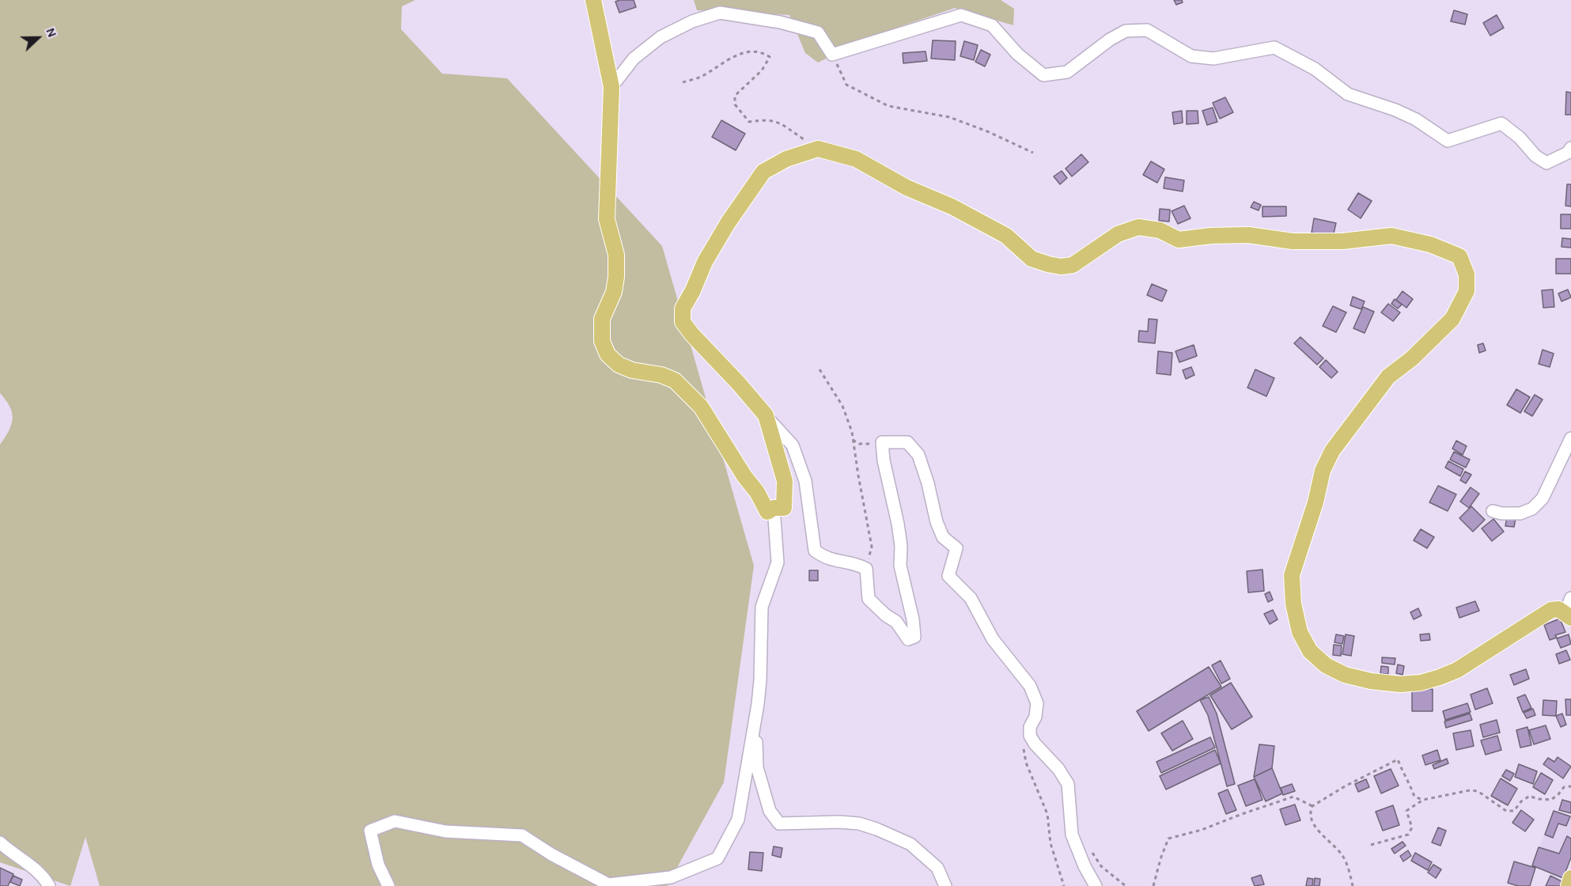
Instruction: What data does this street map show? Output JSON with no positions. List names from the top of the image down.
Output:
{
  "north": "right"
}
